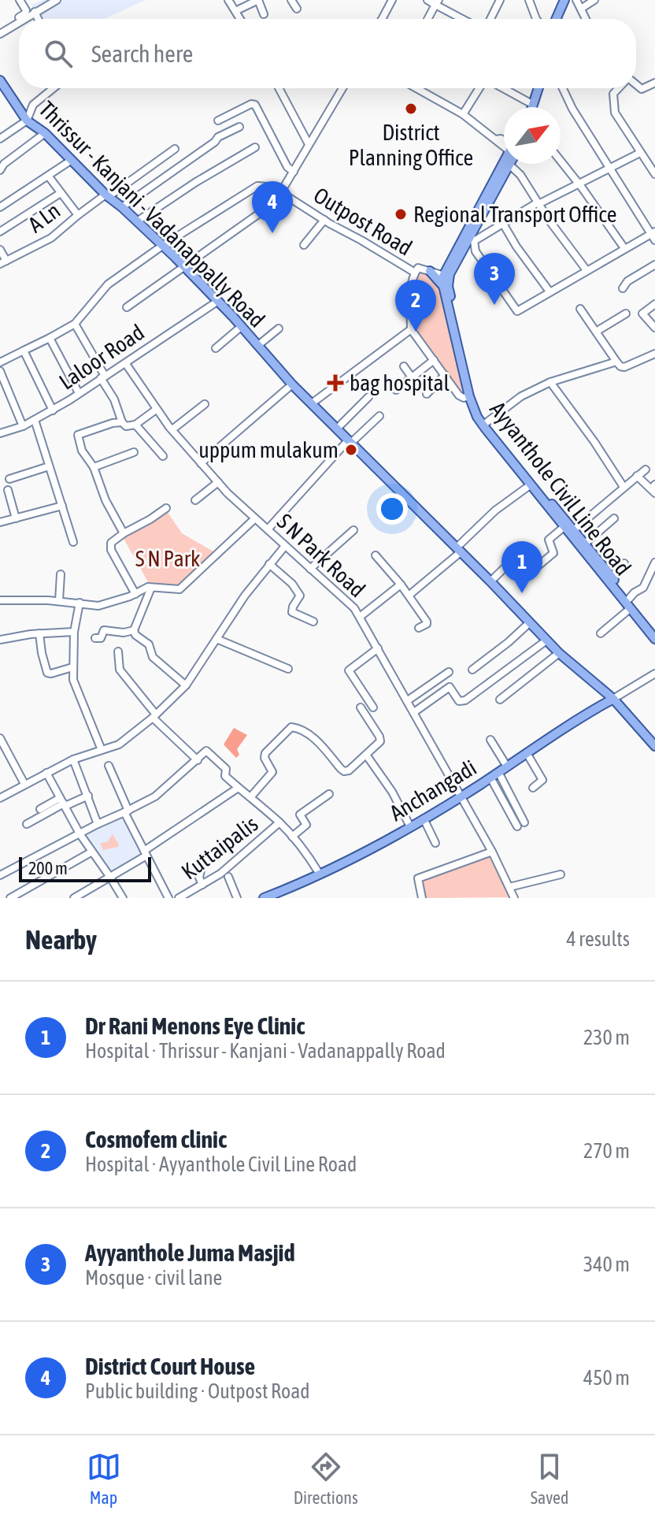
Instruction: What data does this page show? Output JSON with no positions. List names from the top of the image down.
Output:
{
  "streets": {
    "main road": ["Thrissur - Kanjani - Vadanappally Road", "Ayyanthole Civil Line Road", "Anchangadi"],
    "street": [
      "A Ln",
      "Outpost Road",
      "Laloor Road",
      "S N Park Road",
      "Kuttaipalis"
    ]
  },
  "crossings": [
    ["Thrissur - Kanjani - Vadanappally Road", "A Ln"],
    ["Thrissur - Kanjani - Vadanappally Road", "Outpost Road"],
    ["Thrissur - Kanjani - Vadanappally Road", "Laloor Road"],
    ["Thrissur - Kanjani - Vadanappally Road", "Anchangadi"],
    ["Laloor Road", "S N Park Road"],
    ["S N Park Road", "Anchangadi"]
  ],
  "parks": ["S N Park"],
  "places": {
    "other": ["District Planning Office", "Regional Transport Office", "uppum mulakum"],
    "health": ["bag hospital"]
  },
  "scale_bar": "200 m",
  "north": "top right",
  "page": {
    "search": "Search here",
    "pins": [
      "4",
      "3",
      "2",
      "1"
    ],
    "scale": "200 m",
    "heading": ["Nearby", "4 results"],
    "list": [
      {
        "mark": "1",
        "name": "Dr Rani Menons Eye Clinic",
        "note": "Hospital · Thrissur - Kanjani - Vadanappally Road",
        "value": "230 m"
      },
      {
        "mark": "2",
        "name": "Cosmofem clinic",
        "note": "Hospital · Ayyanthole Civil Line Road",
        "value": "270 m"
      },
      {
        "mark": "3",
        "name": "Ayyanthole Juma Masjid",
        "note": "Mosque · civil lane",
        "value": "340 m"
      },
      {
        "mark": "4",
        "name": "District Court House",
        "note": "Public building · Outpost Road",
        "value": "450 m"
      }
    ],
    "nav": ["Map", "Directions", "Saved"]
  }
}
